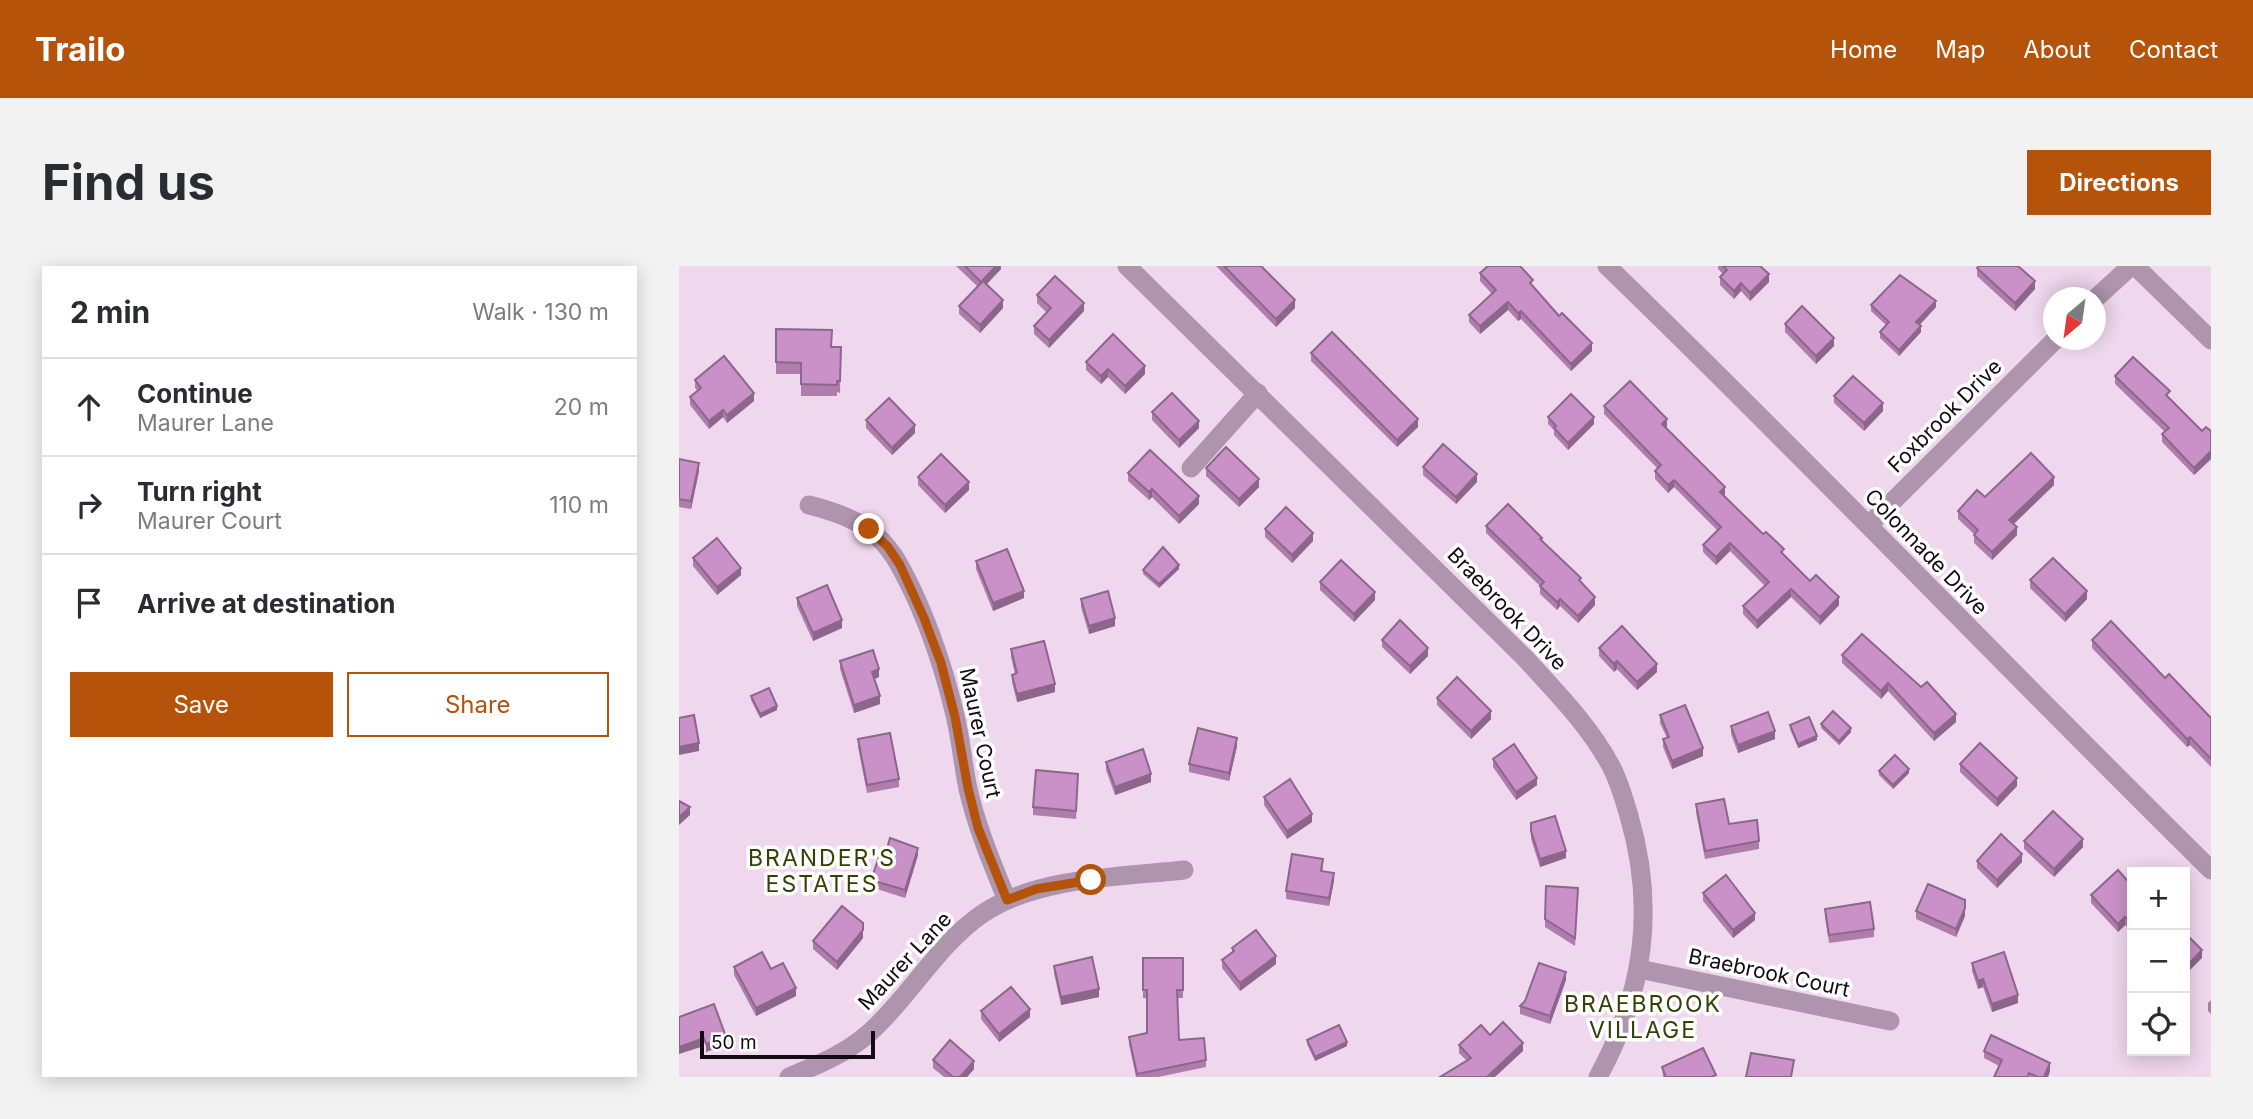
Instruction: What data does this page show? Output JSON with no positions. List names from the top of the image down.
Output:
{
  "streets": {
    "street": [
      "Foxbrook Drive",
      "Colonnade Drive",
      "Braebrook Drive",
      "Maurer Court",
      "Maurer Lane",
      "Braebrook Court"
    ]
  },
  "crossings": [
    ["Foxbrook Drive", "Colonnade Drive"],
    ["Braebrook Drive", "Braebrook Court"],
    ["Maurer Court", "Maurer Lane"]
  ],
  "districts": ["BRANDER'S ESTATES", "BRAEBROOK VILLAGE"],
  "scale_bar": "50 m",
  "north": "bottom left",
  "page": {
    "header": "Trailo",
    "nav": [
      "Home",
      "Map",
      "About",
      "Contact"
    ],
    "buttons": [
      "Directions",
      ["Save", "Share"]
    ],
    "title": "Find us",
    "heading": ["2 min", "Walk · 130 m"],
    "list": [
      ["Continue", "Maurer Lane", "20 m"],
      ["Turn right", "Maurer Court", "110 m"],
      "Arrive at destination"
    ],
    "map_buttons": ["+", "−"],
    "scale": "50 m"
  }
}
